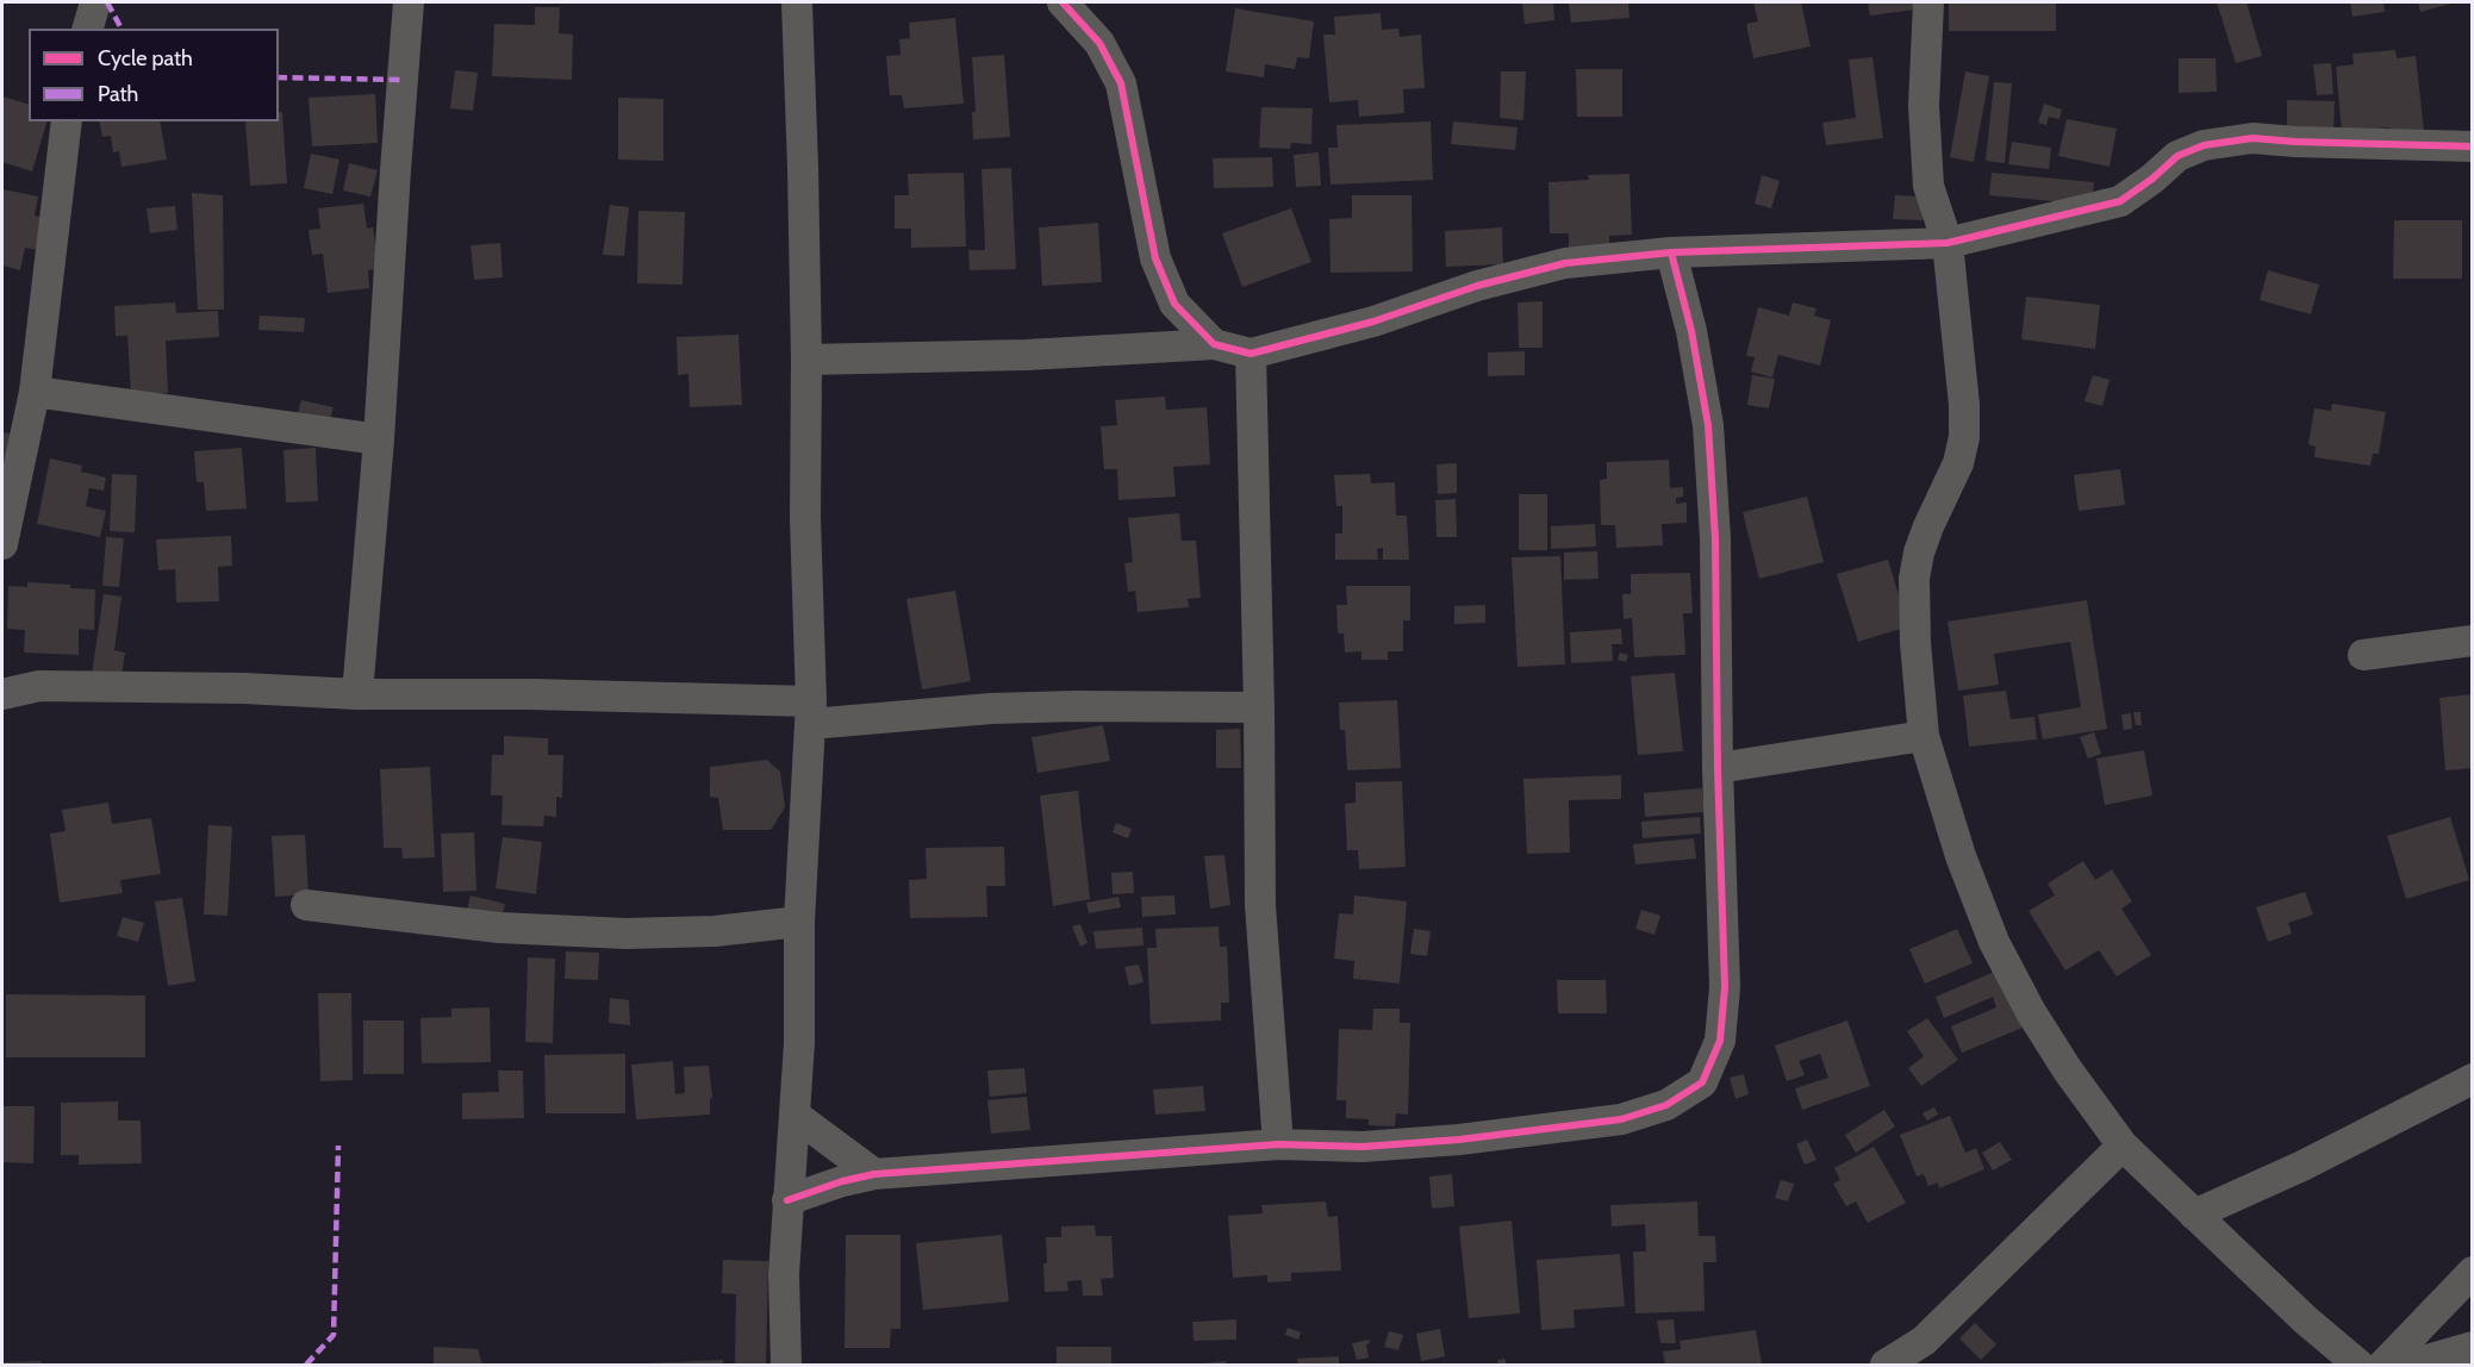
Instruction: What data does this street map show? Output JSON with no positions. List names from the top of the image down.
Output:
{
  "legend": ["Cycle path", "Path"]
}
